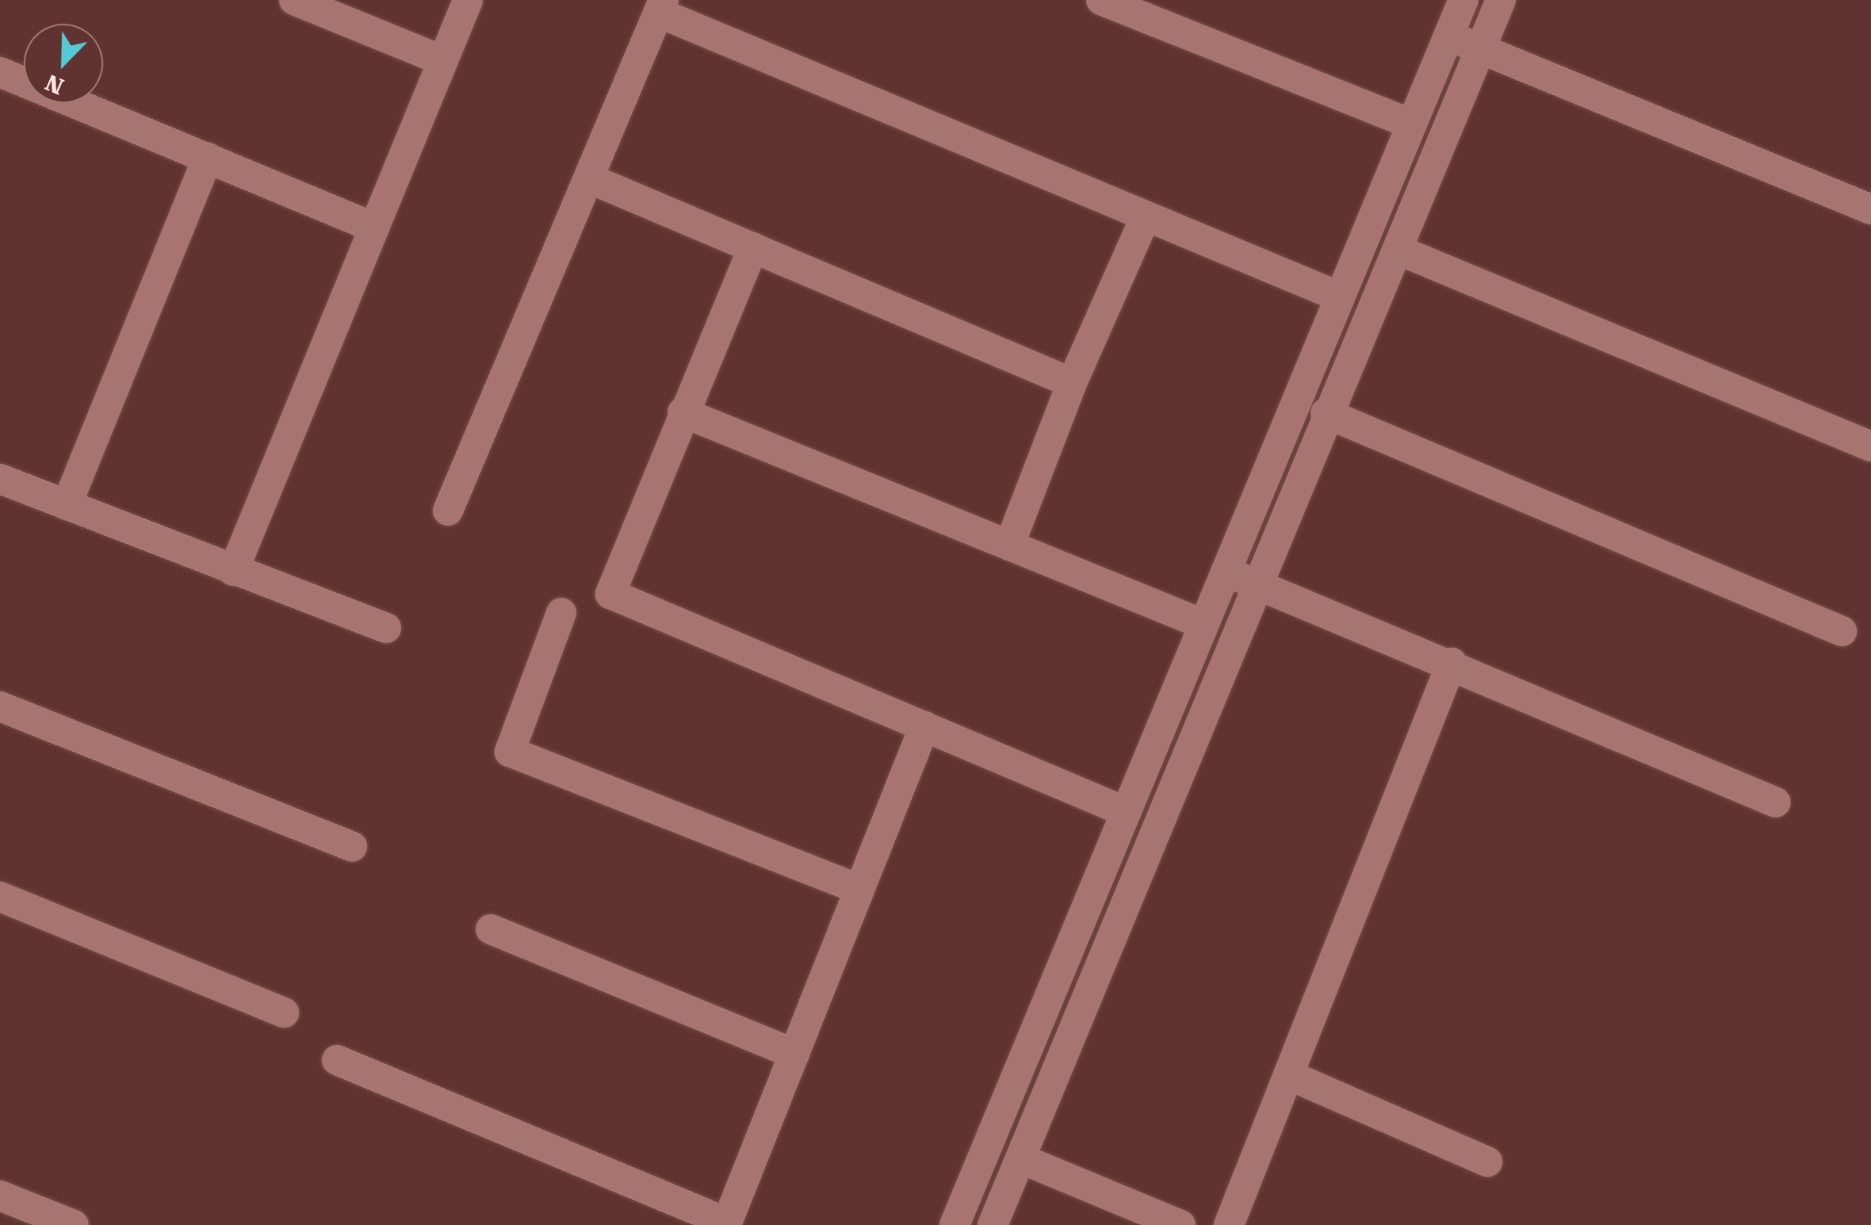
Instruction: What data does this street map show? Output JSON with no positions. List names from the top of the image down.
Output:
{
  "north": "bottom left"
}
